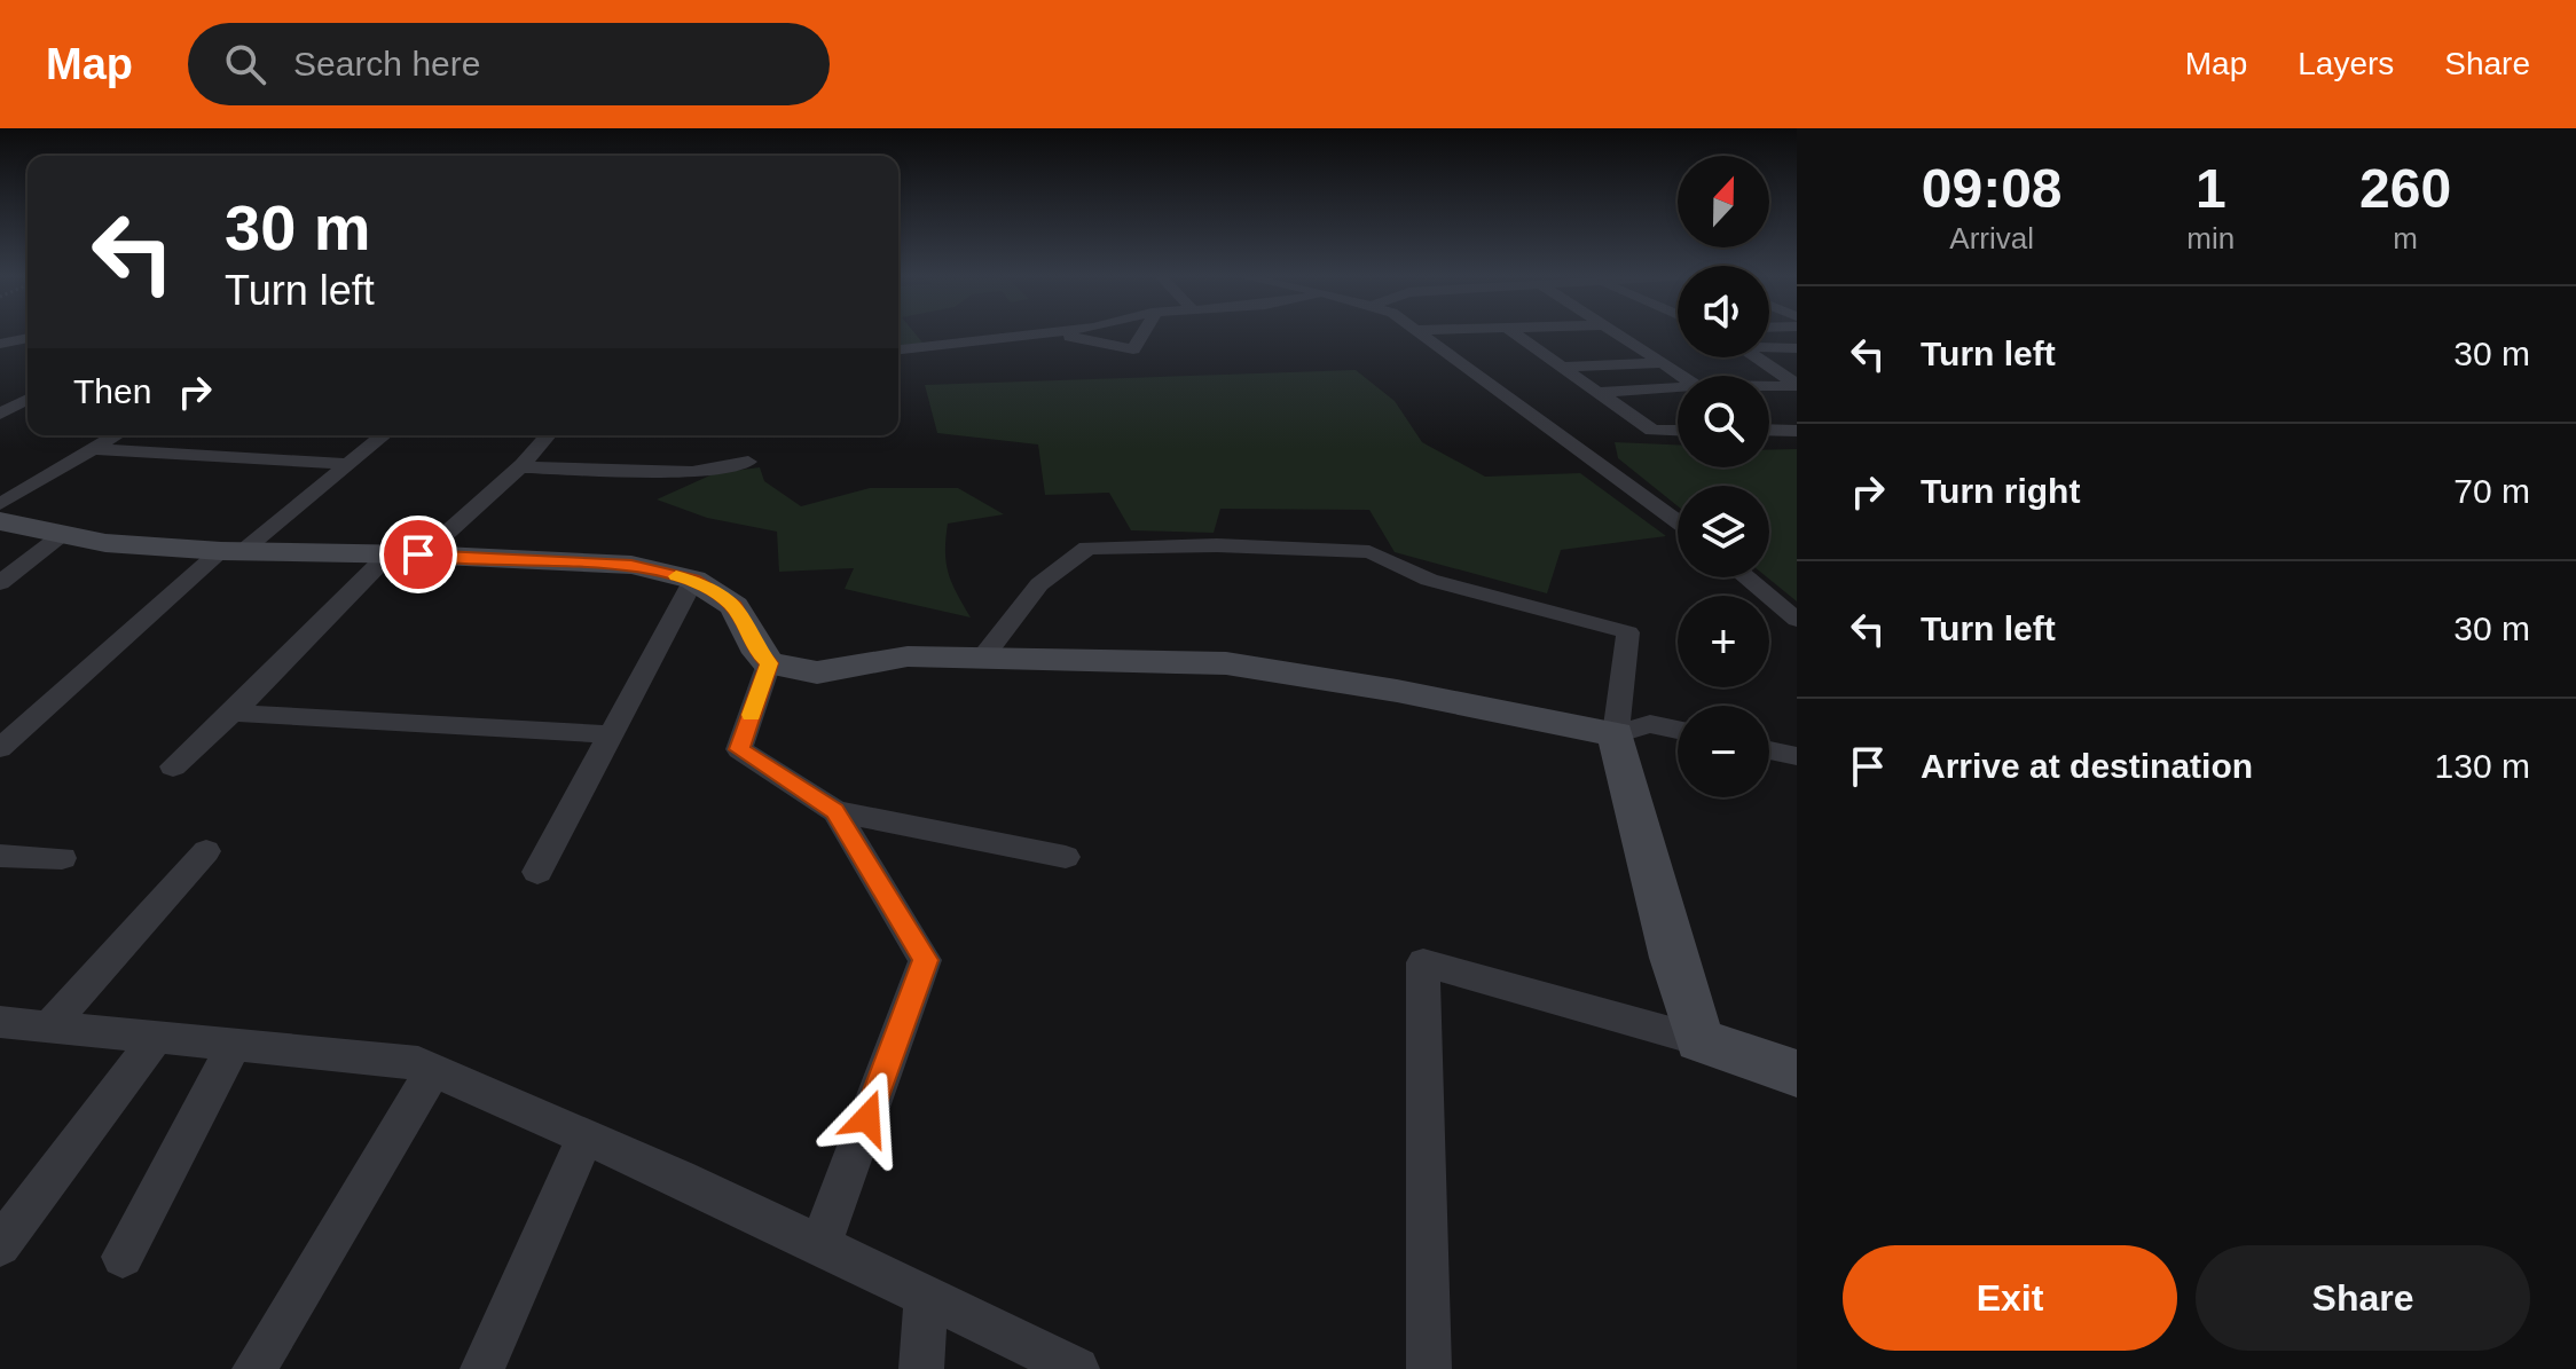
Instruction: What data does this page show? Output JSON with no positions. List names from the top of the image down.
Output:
{
  "north": "top",
  "page": {
    "header": "Map",
    "search": "Search here",
    "nav": ["Map", "Layers", "Share"],
    "eta": [
      "09:08",
      "Arrival",
      "1",
      "min",
      "260",
      "m"
    ],
    "map_buttons": ["+", "−"],
    "turn": ["30 m", "Turn left"],
    "list": [
      {
        "name": "Turn left",
        "value": "30 m"
      },
      {
        "name": "Turn right",
        "value": "70 m"
      },
      {
        "name": "Turn left",
        "value": "30 m"
      },
      {
        "name": "Arrive at destination",
        "value": "130 m"
      }
    ],
    "then": "Then",
    "buttons": ["Exit", "Share"]
  }
}
